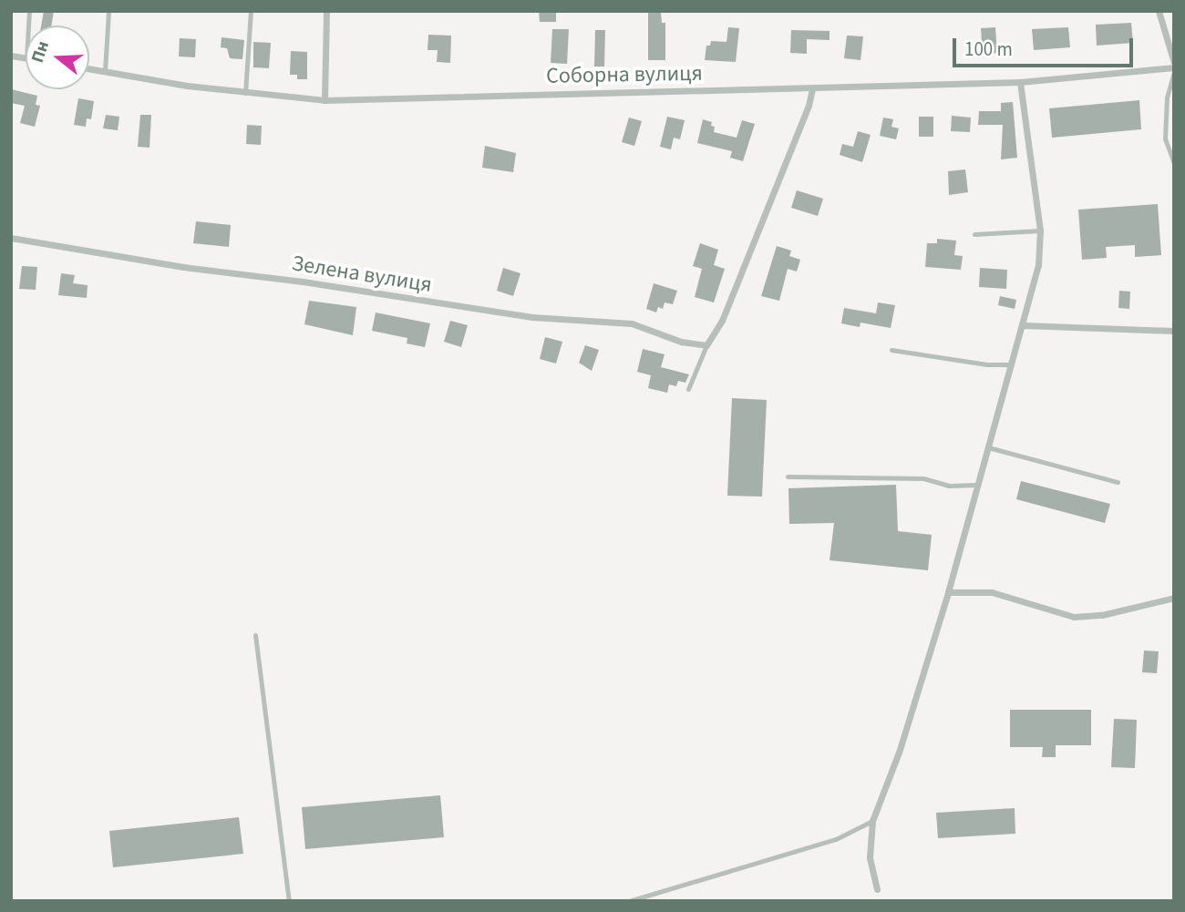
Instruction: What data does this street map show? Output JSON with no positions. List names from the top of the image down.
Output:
{
  "streets": {
    "street": ["Соборна вулиця", "Зелена вулиця"]
  },
  "scale_bar": "100 m",
  "north": "left"
}
